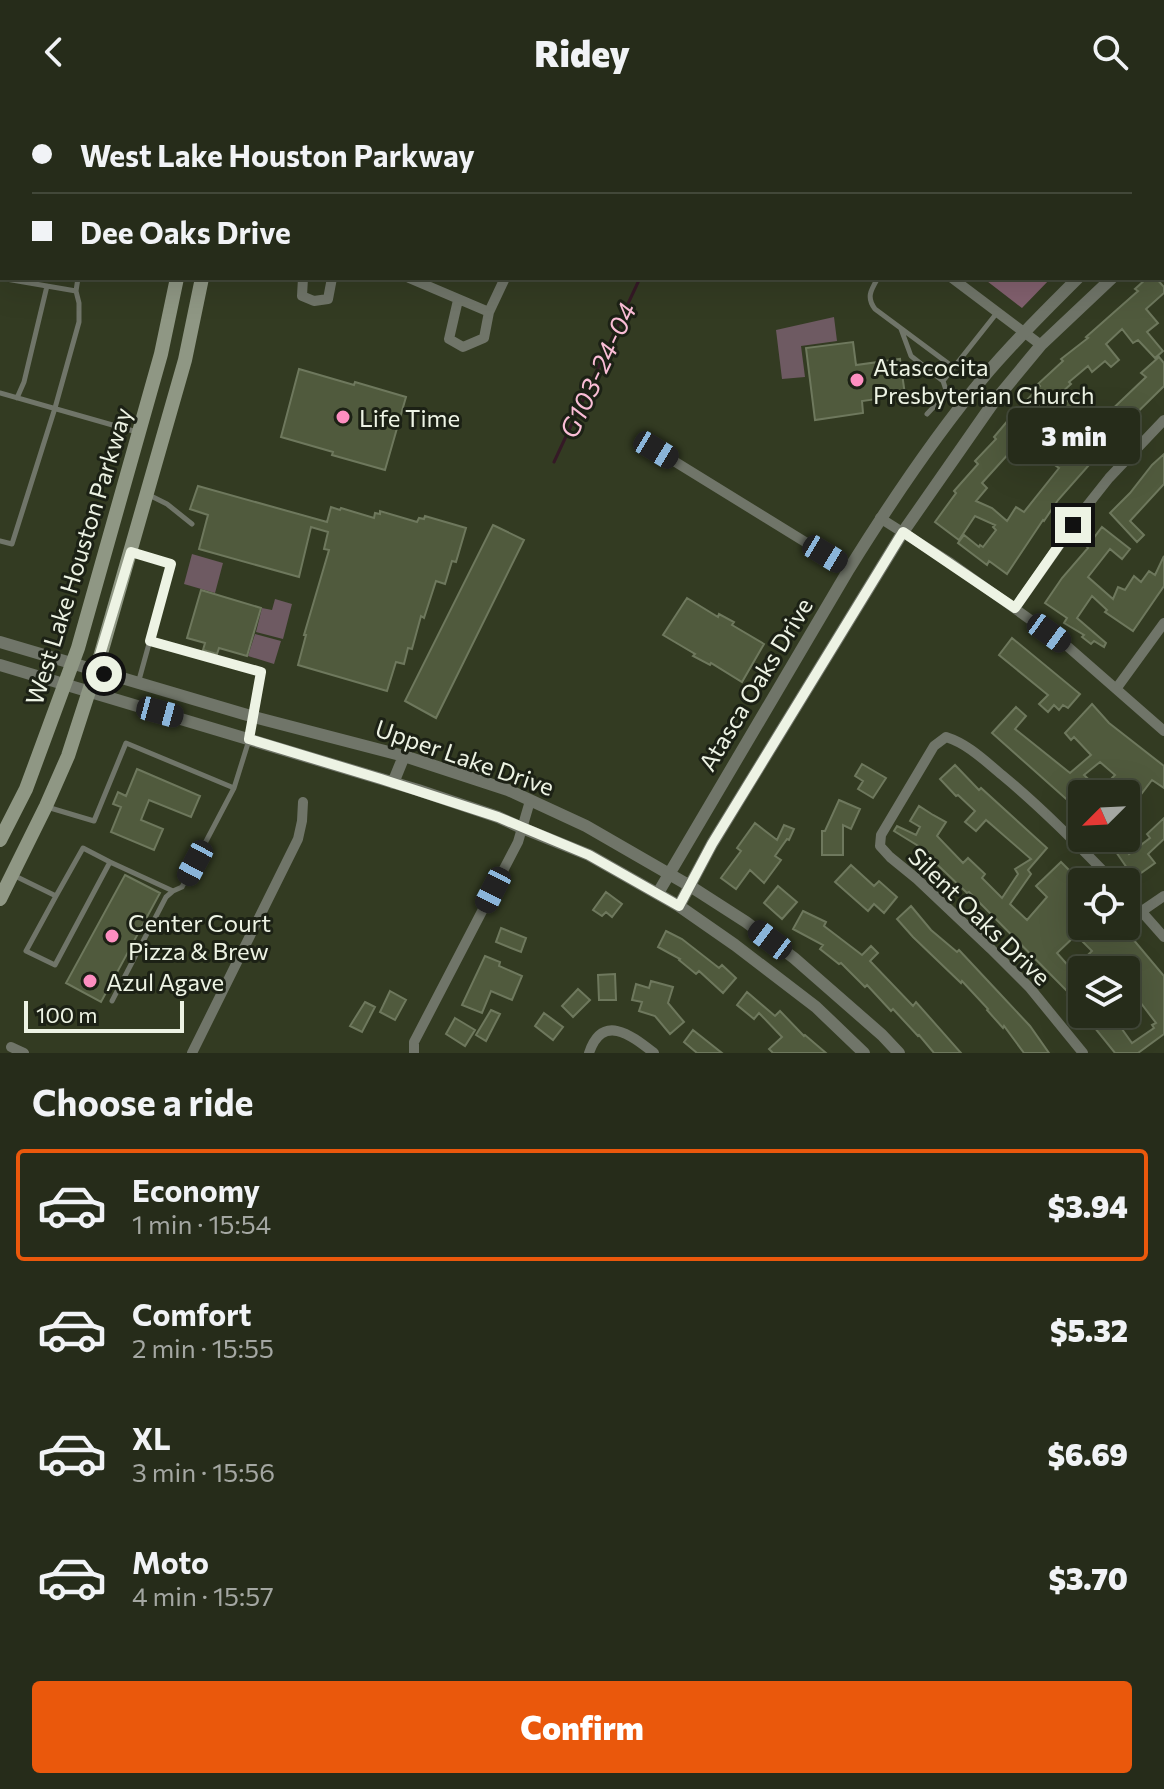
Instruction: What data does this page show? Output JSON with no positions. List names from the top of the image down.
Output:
{
  "streets": {
    "main road": ["West Lake Houston Parkway"],
    "street": ["Atasca Oaks Drive", "Upper Lake Drive", "Silent Oaks Drive"]
  },
  "crossings": [
    ["West Lake Houston Parkway", "Upper Lake Drive"],
    ["Atasca Oaks Drive", "Upper Lake Drive"]
  ],
  "water": ["G103-24-04"],
  "places": [
    "Atascocita Presbyterian Church",
    "Life Time",
    "Center Court Pizza & Brew",
    "Azul Agave"
  ],
  "scale_bar": "100 m",
  "north": "bottom left",
  "page": {
    "header": "Ridey",
    "banner": ["West Lake Houston Parkway", "Dee Oaks Drive"],
    "bubble": "3 min",
    "scale": "100 m",
    "heading": "Choose a ride",
    "list": [
      {
        "name": "Economy",
        "note": "1 min · 15:54",
        "value": "$3.94"
      },
      {
        "name": "Comfort",
        "note": "2 min · 15:55",
        "value": "$5.32"
      },
      {
        "name": "XL",
        "note": "3 min · 15:56",
        "value": "$6.69"
      },
      {
        "name": "Moto",
        "note": "4 min · 15:57",
        "value": "$3.70"
      }
    ],
    "buttons": "Confirm"
  }
}
